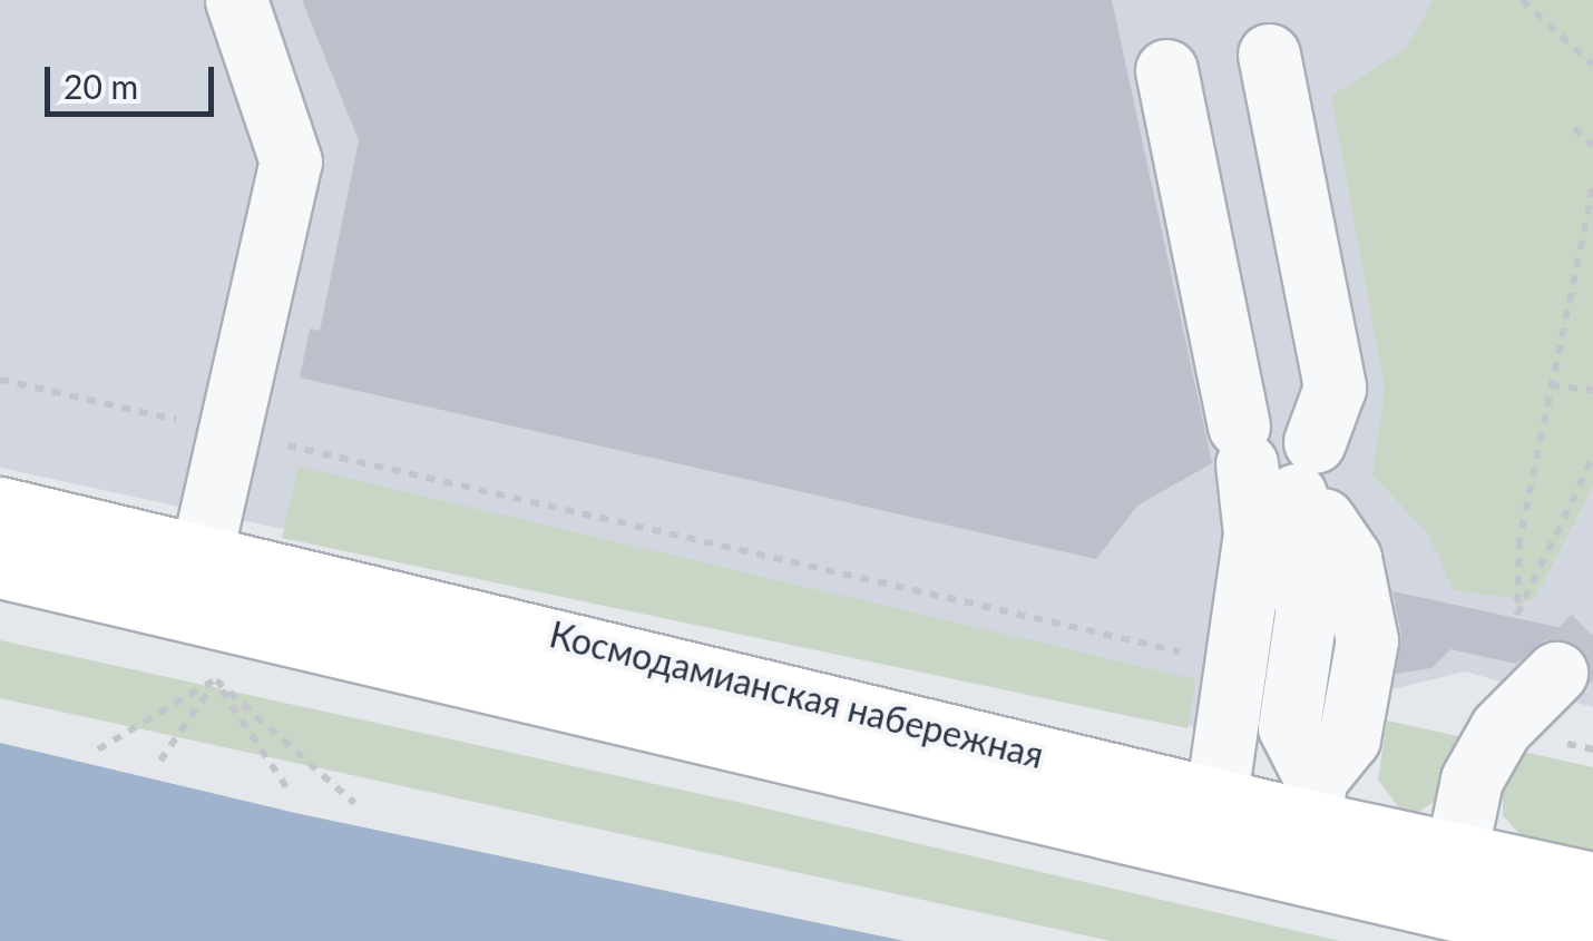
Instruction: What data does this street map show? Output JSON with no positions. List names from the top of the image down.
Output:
{
  "streets": {
    "main road": ["Космодамианская набережная"]
  },
  "scale_bar": "20 m"
}
